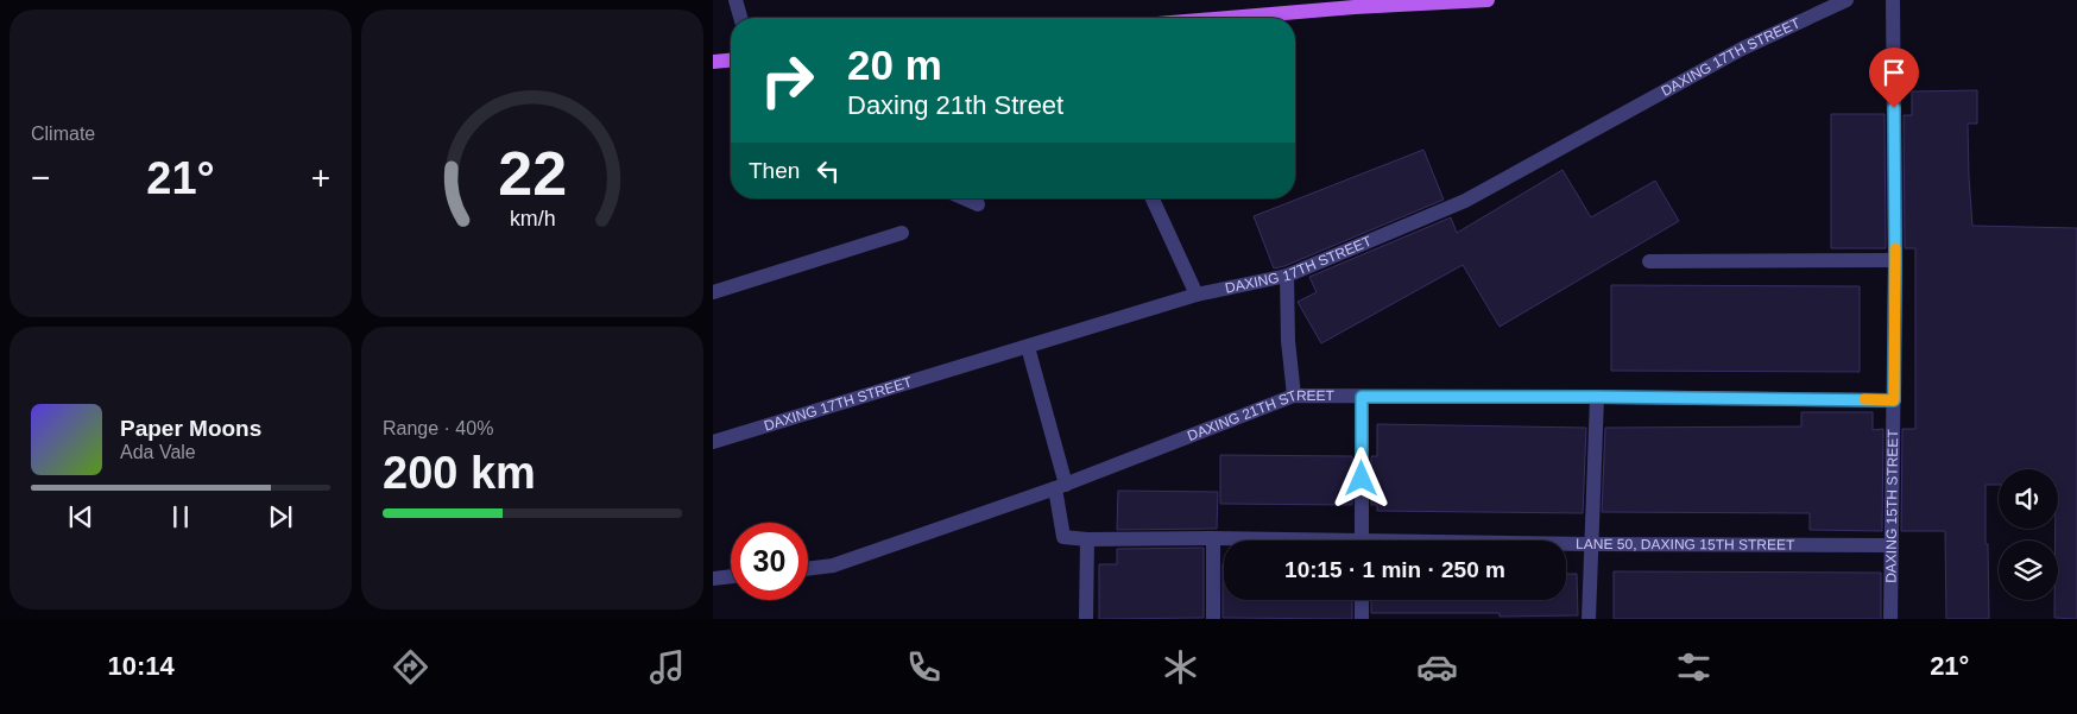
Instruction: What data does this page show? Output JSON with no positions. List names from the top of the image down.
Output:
{
  "streets": {
    "street": [
      "DAXING 17TH STREET",
      "DAXING 21TH STREET",
      "DAXING 15TH STREET",
      "LANE 50, DAXING 15TH STREET"
    ]
  },
  "crossings": [
    ["DAXING 21TH STREET", "DAXING 15TH STREET"],
    ["DAXING 21TH STREET", "LANE 50, DAXING 15TH STREET"],
    ["DAXING 15TH STREET", "LANE 50, DAXING 15TH STREET"]
  ],
  "page": {
    "tile": [
      "Climate",
      ["Range · 40%", "200 km"]
    ],
    "turn": ["20 m", "Daxing 21th Street"],
    "then": "Then",
    "heat": ["−", "21°", "+"],
    "song": ["Paper Moons", "Ada Vale"],
    "limit": "30",
    "trip": "10:15 · 1 min · 250 m",
    "tabs": ["10:14", "21°"],
    "gauge": ["22", "km/h"]
  }
}
